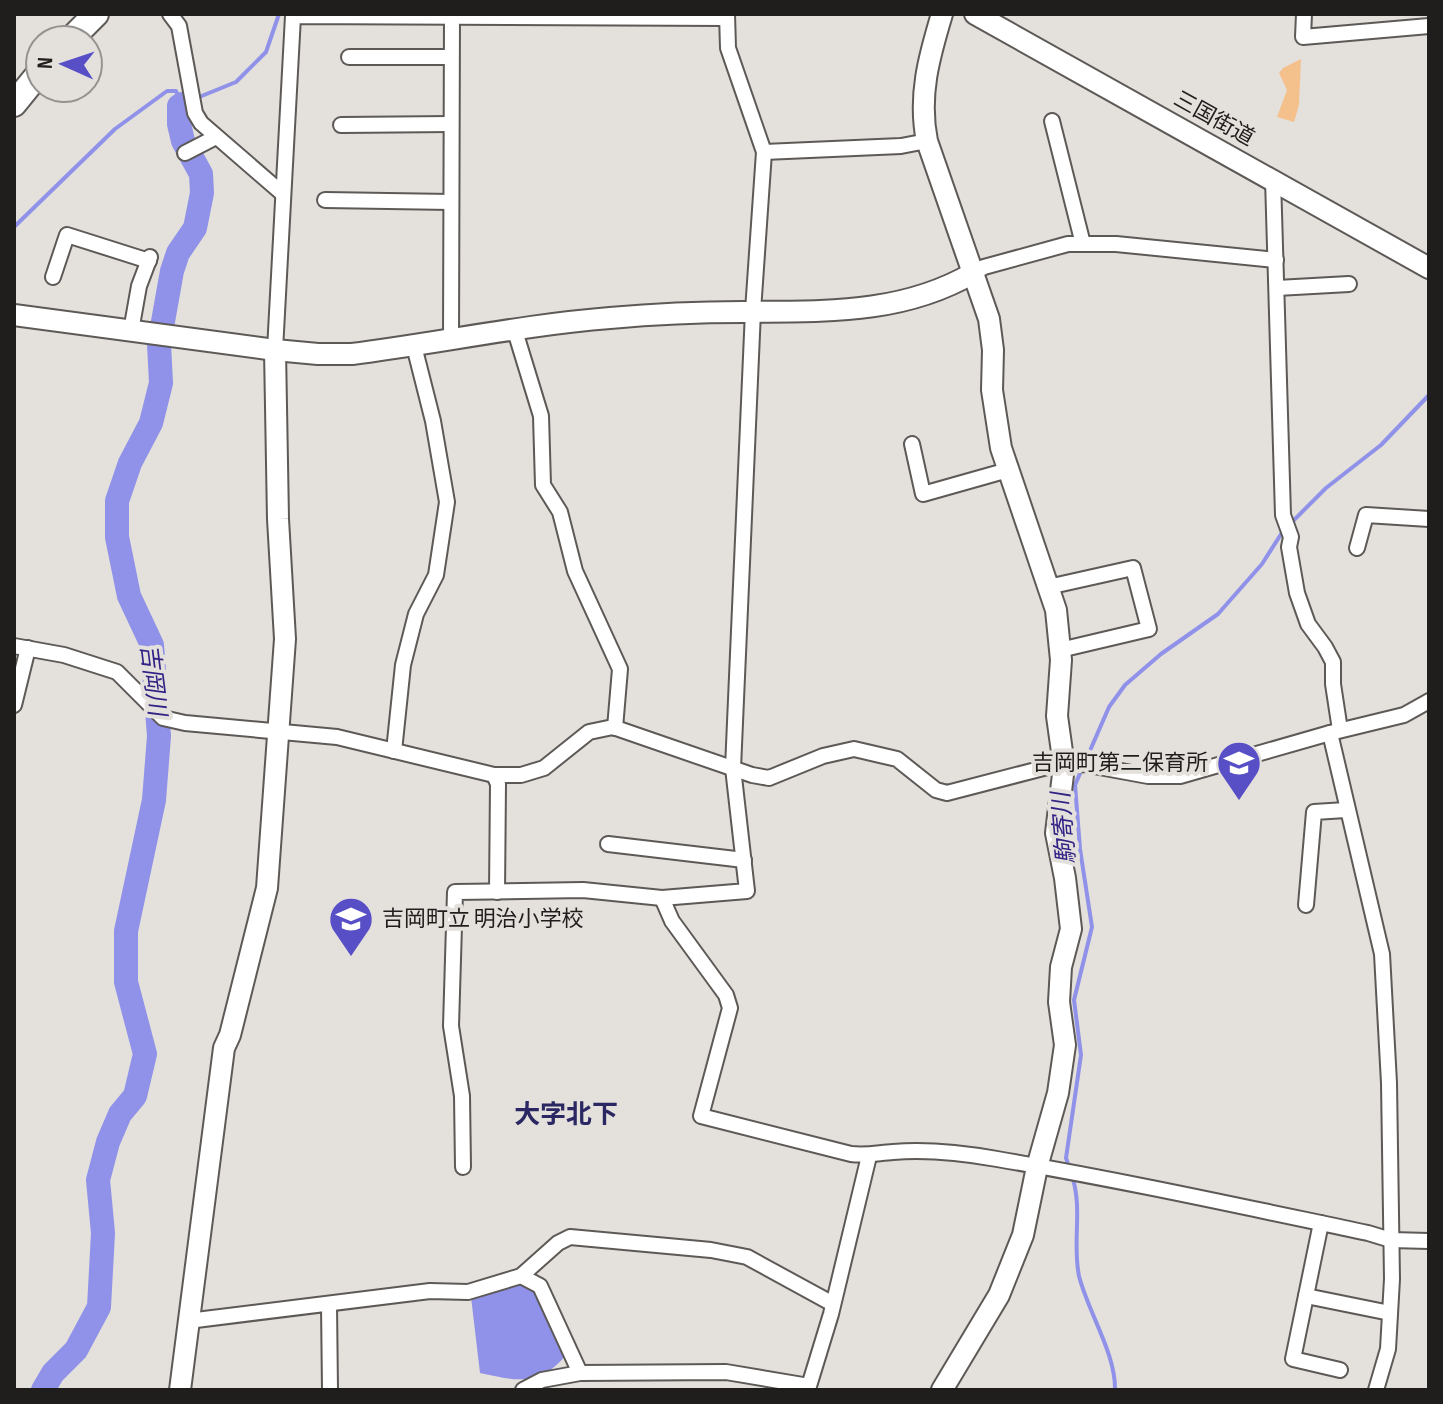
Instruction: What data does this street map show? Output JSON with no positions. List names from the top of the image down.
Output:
{
  "streets": {
    "street": ["三国街道"]
  },
  "districts": ["大字北下"],
  "water": ["吉岡川", "駒寄川"],
  "places": {
    "school or university": ["吉岡町第二保育所", "吉岡町立 明治小学校"]
  },
  "north": "left"
}
